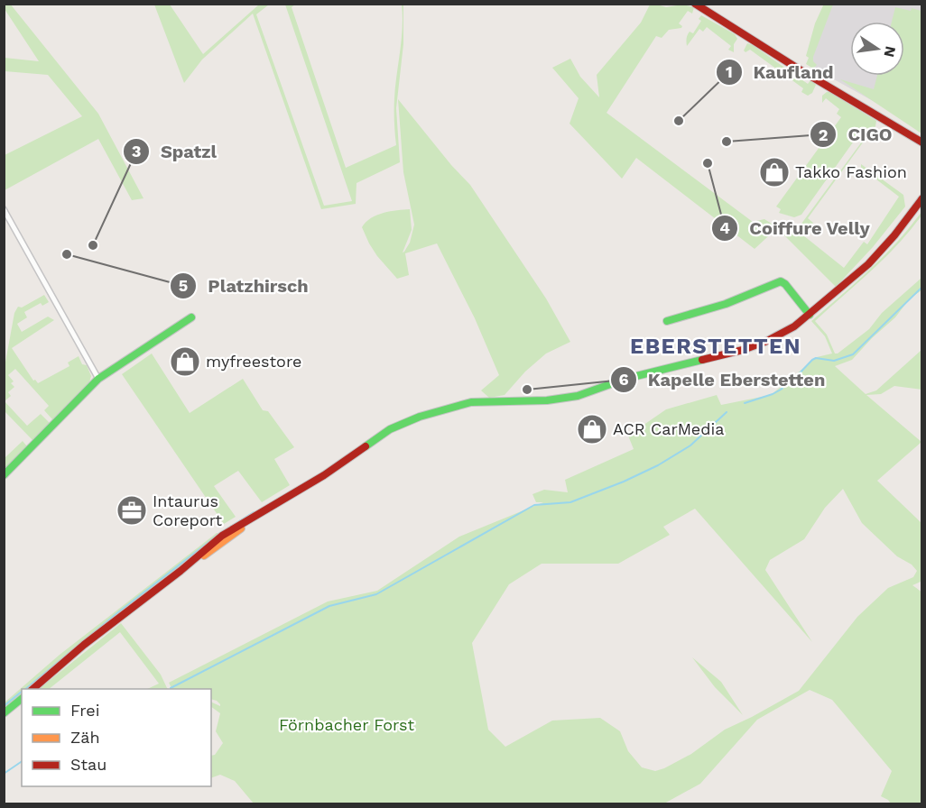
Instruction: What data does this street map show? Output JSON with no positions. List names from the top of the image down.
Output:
{
  "districts": ["EBERSTETTEN"],
  "parks": ["Förnbacher Forst"],
  "places": {
    "other": [
      "Kaufland",
      "CIGO",
      "Coiffure Velly",
      "Spatzl",
      "Platzhirsch",
      "Kapelle Eberstetten"
    ],
    "shop": ["Takko Fashion", "myfreestore", "ACR CarMedia"],
    "office": ["Intaurus Coreport"]
  },
  "legend": ["Frei", "Zäh", "Stau"],
  "north": "right"
}
